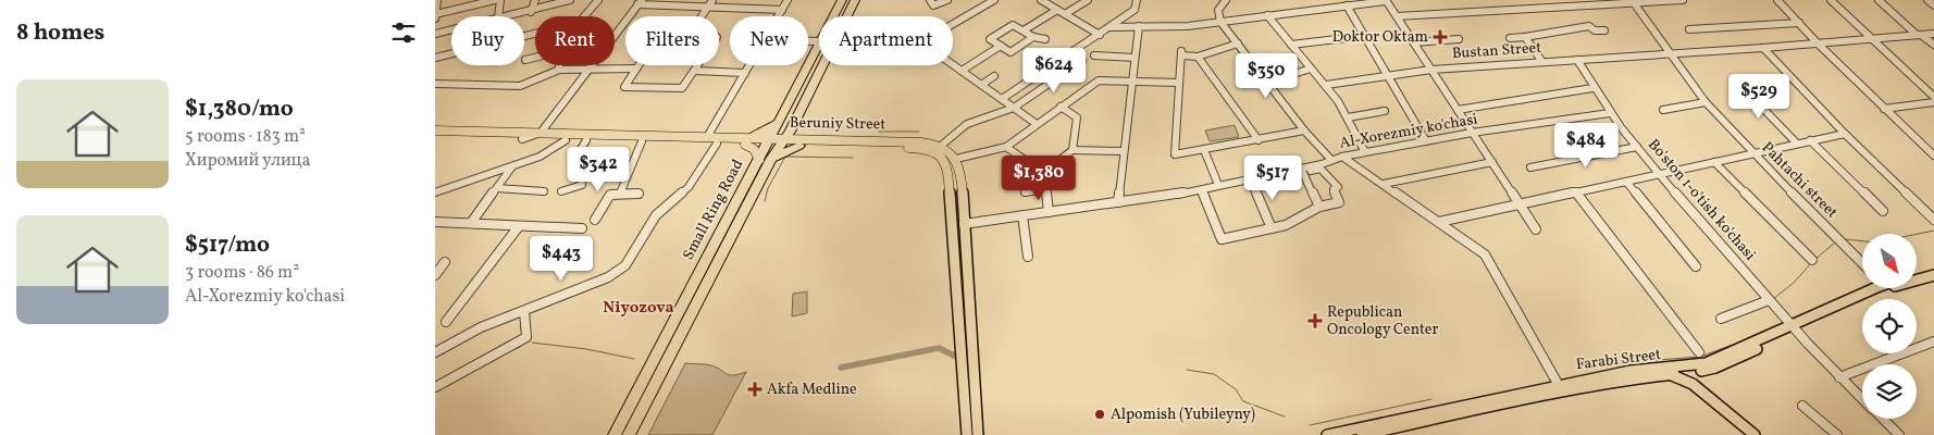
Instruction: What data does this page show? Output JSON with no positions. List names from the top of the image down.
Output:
{
  "streets": {
    "highway": ["Small Ring Road"],
    "main road": ["Beruniy Street", "Farabi Street"],
    "street": [
      "Bustаn Street",
      "Al-Xorezmiy ko'chasi",
      "Pahtachi street",
      "Bo'ston 1-o'tish ko'chasi"
    ]
  },
  "crossings": [
    ["Bustаn Street", "Pahtachi street"],
    ["Bustаn Street", "Bo'ston 1-o'tish ko'chasi"],
    ["Beruniy Street", "Small Ring Road"],
    ["Al-Xorezmiy ko'chasi", "Bo'ston 1-o'tish ko'chasi"],
    ["Bo'ston 1-o'tish ko'chasi", "Farabi Street"]
  ],
  "districts": ["Niyozova"],
  "places": {
    "health": ["Doktor Oktam", "Republican Oncology Center", "Akfa Medline"],
    "other": ["Alpomish (Yubileyny)"]
  },
  "north": "bottom right",
  "page": {
    "heading": "8 homes",
    "chip": [
      "Buy",
      "Rent",
      "Filters",
      "New",
      "Apartment"
    ],
    "price": [
      "$624",
      "$350",
      "$529",
      "$484",
      "$342",
      "$1,380",
      "$517",
      "$443"
    ],
    "list": [
      {
        "name": "$1,380/mo",
        "note": "5 rooms · 183 m² · Хиромий улица"
      },
      {
        "name": "$517/mo",
        "note": "3 rooms · 86 m² · Al-Xorezmiy ko'chasi"
      }
    ]
  }
}
